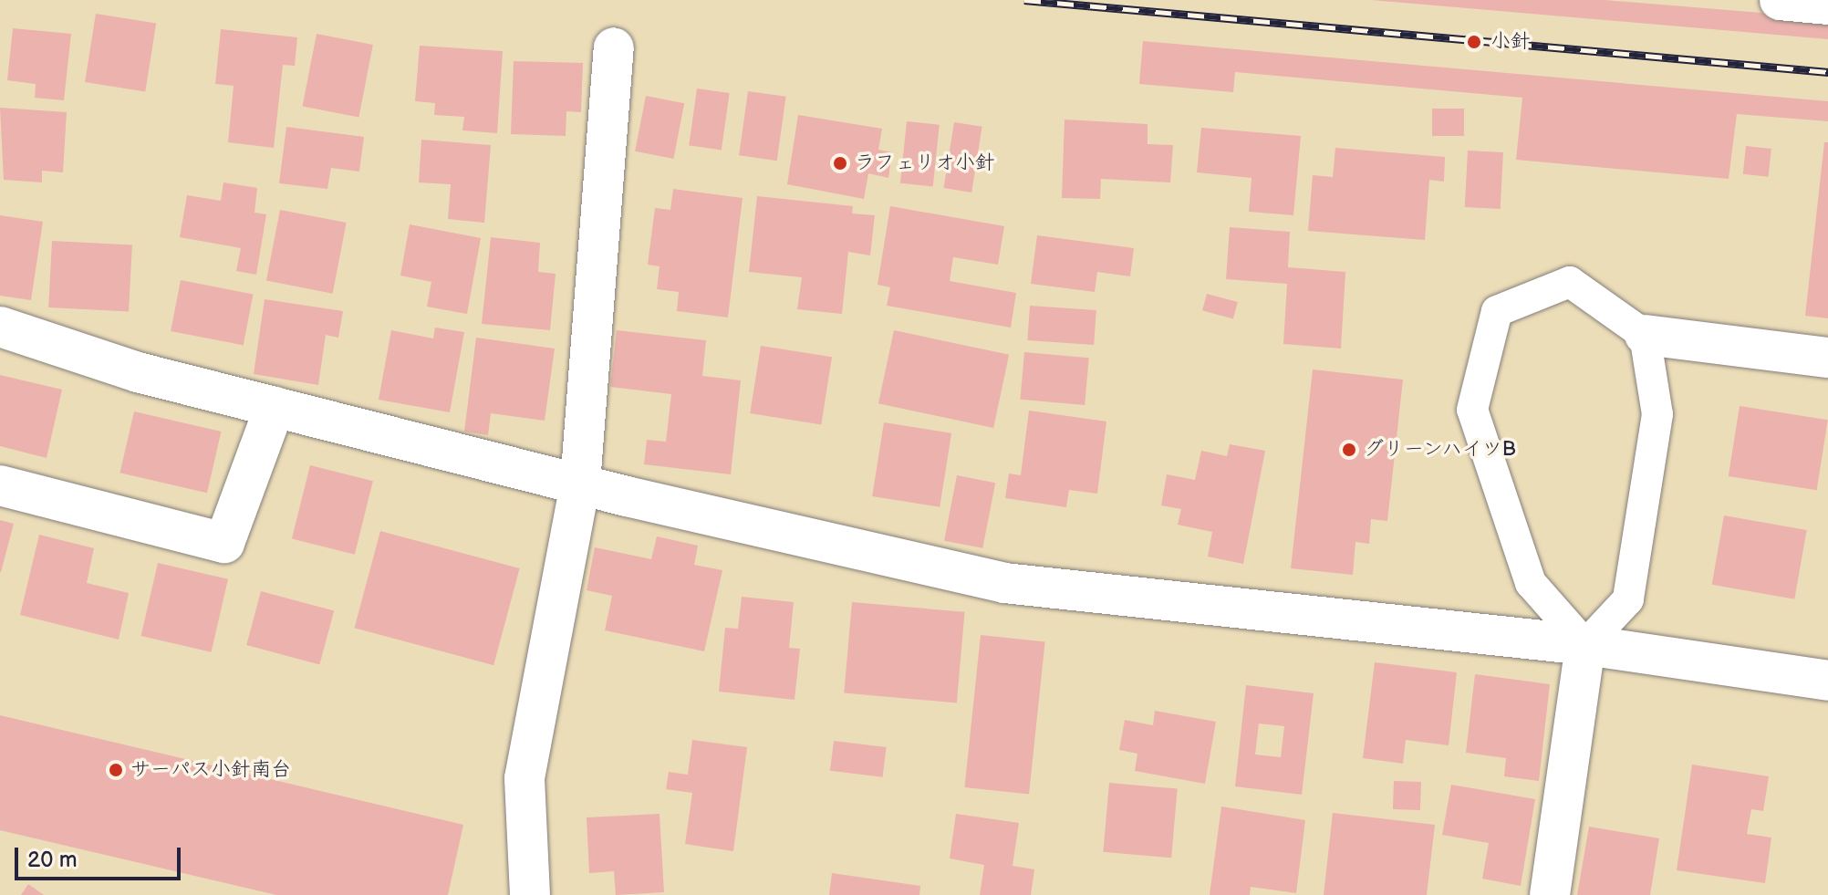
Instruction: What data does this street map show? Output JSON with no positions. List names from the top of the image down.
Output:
{
  "places": [
    "小針",
    "ラフェリオ小針",
    "グリーンハイツB",
    "サーパス小針南台"
  ],
  "scale_bar": "20 m"
}
